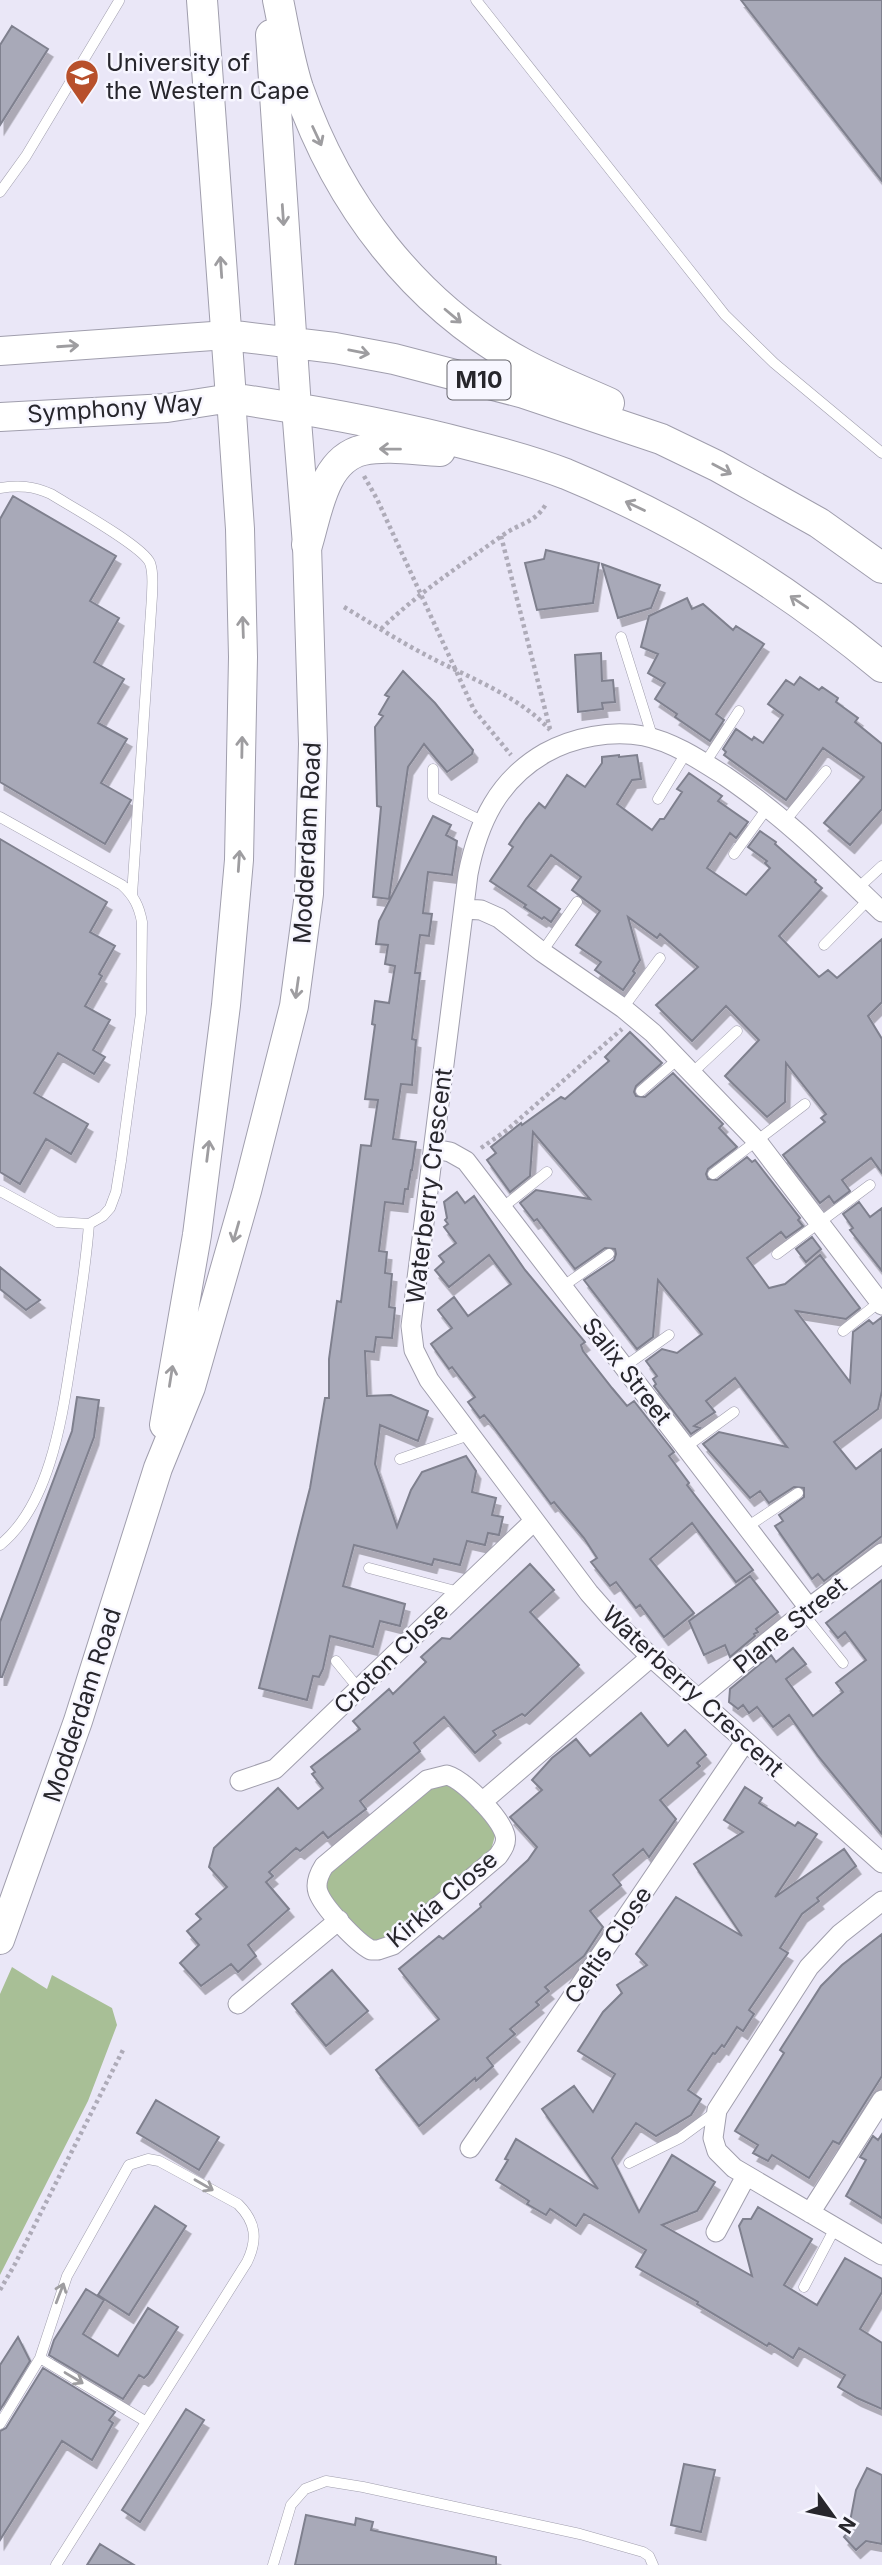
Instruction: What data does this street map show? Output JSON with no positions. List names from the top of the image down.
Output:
{
  "streets": {
    "main road": ["M10"],
    "street": [
      "Symphony Way",
      "Modderdam Road",
      "Waterberry Crescent",
      "Salix Street",
      "Plane Street",
      "Croton Close",
      "Kirkia Close",
      "Celtis Close"
    ]
  },
  "crossings": [
    ["Symphony Way", "Modderdam Road"],
    ["Waterberry Crescent", "Plane Street"],
    ["Waterberry Crescent", "Croton Close"],
    ["Waterberry Crescent", "Celtis Close"],
    ["Salix Street", "Plane Street"]
  ],
  "places": {
    "school or university": ["University of the Western Cape"]
  },
  "north": "bottom right"
}
